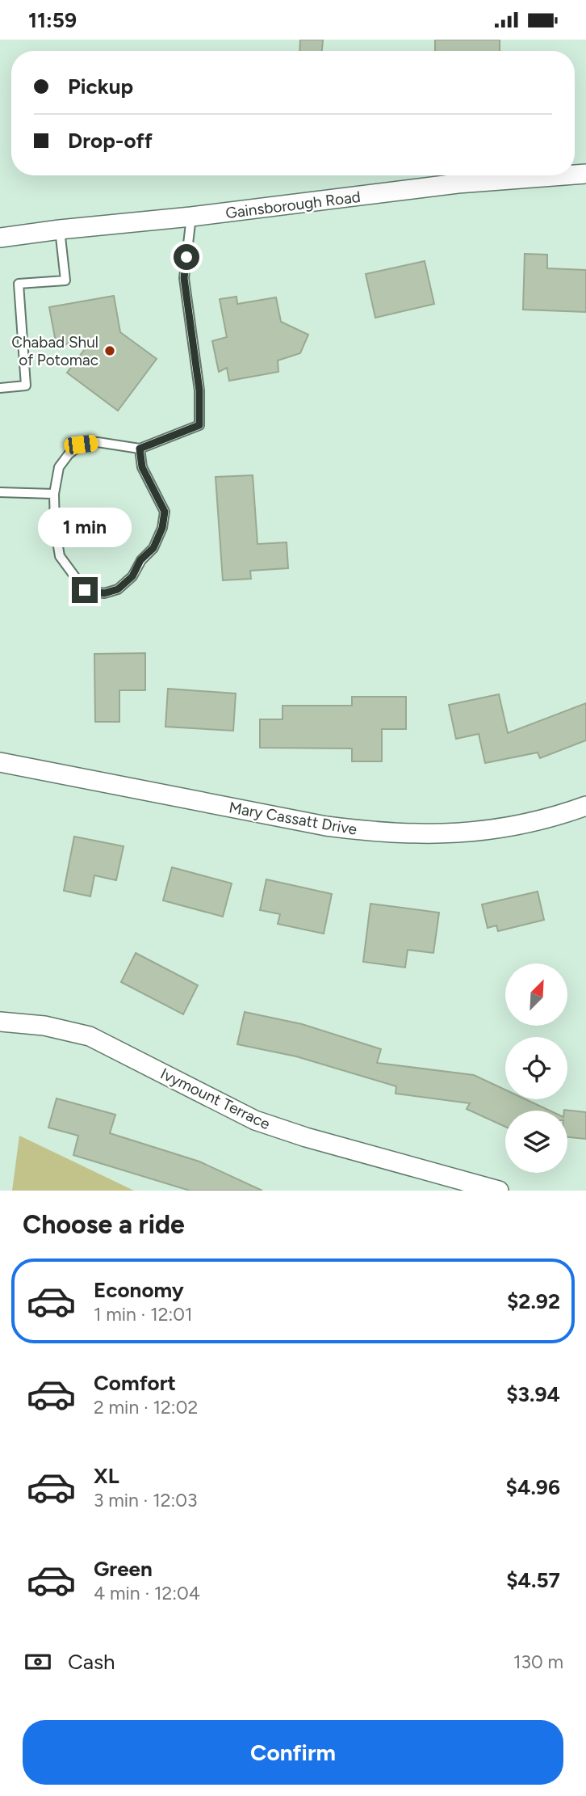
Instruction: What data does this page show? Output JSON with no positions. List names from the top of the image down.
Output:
{
  "streets": {
    "street": ["Gainsborough Road", "Mary Cassatt Drive", "Ivymount Terrace"]
  },
  "places": ["Chabad Shul of Potomac"],
  "north": "top right",
  "page": {
    "status": "11:59",
    "banner": ["Pickup", "Drop-off"],
    "bubble": "1 min",
    "heading": "Choose a ride",
    "list": [
      {
        "name": "Economy",
        "note": "1 min · 12:01",
        "value": "$2.92"
      },
      {
        "name": "Comfort",
        "note": "2 min · 12:02",
        "value": "$3.94"
      },
      {
        "name": "XL",
        "note": "3 min · 12:03",
        "value": "$4.96"
      },
      {
        "name": "Green",
        "note": "4 min · 12:04",
        "value": "$4.57"
      }
    ],
    "pay": ["Cash", "130 m"],
    "buttons": "Confirm"
  }
}
